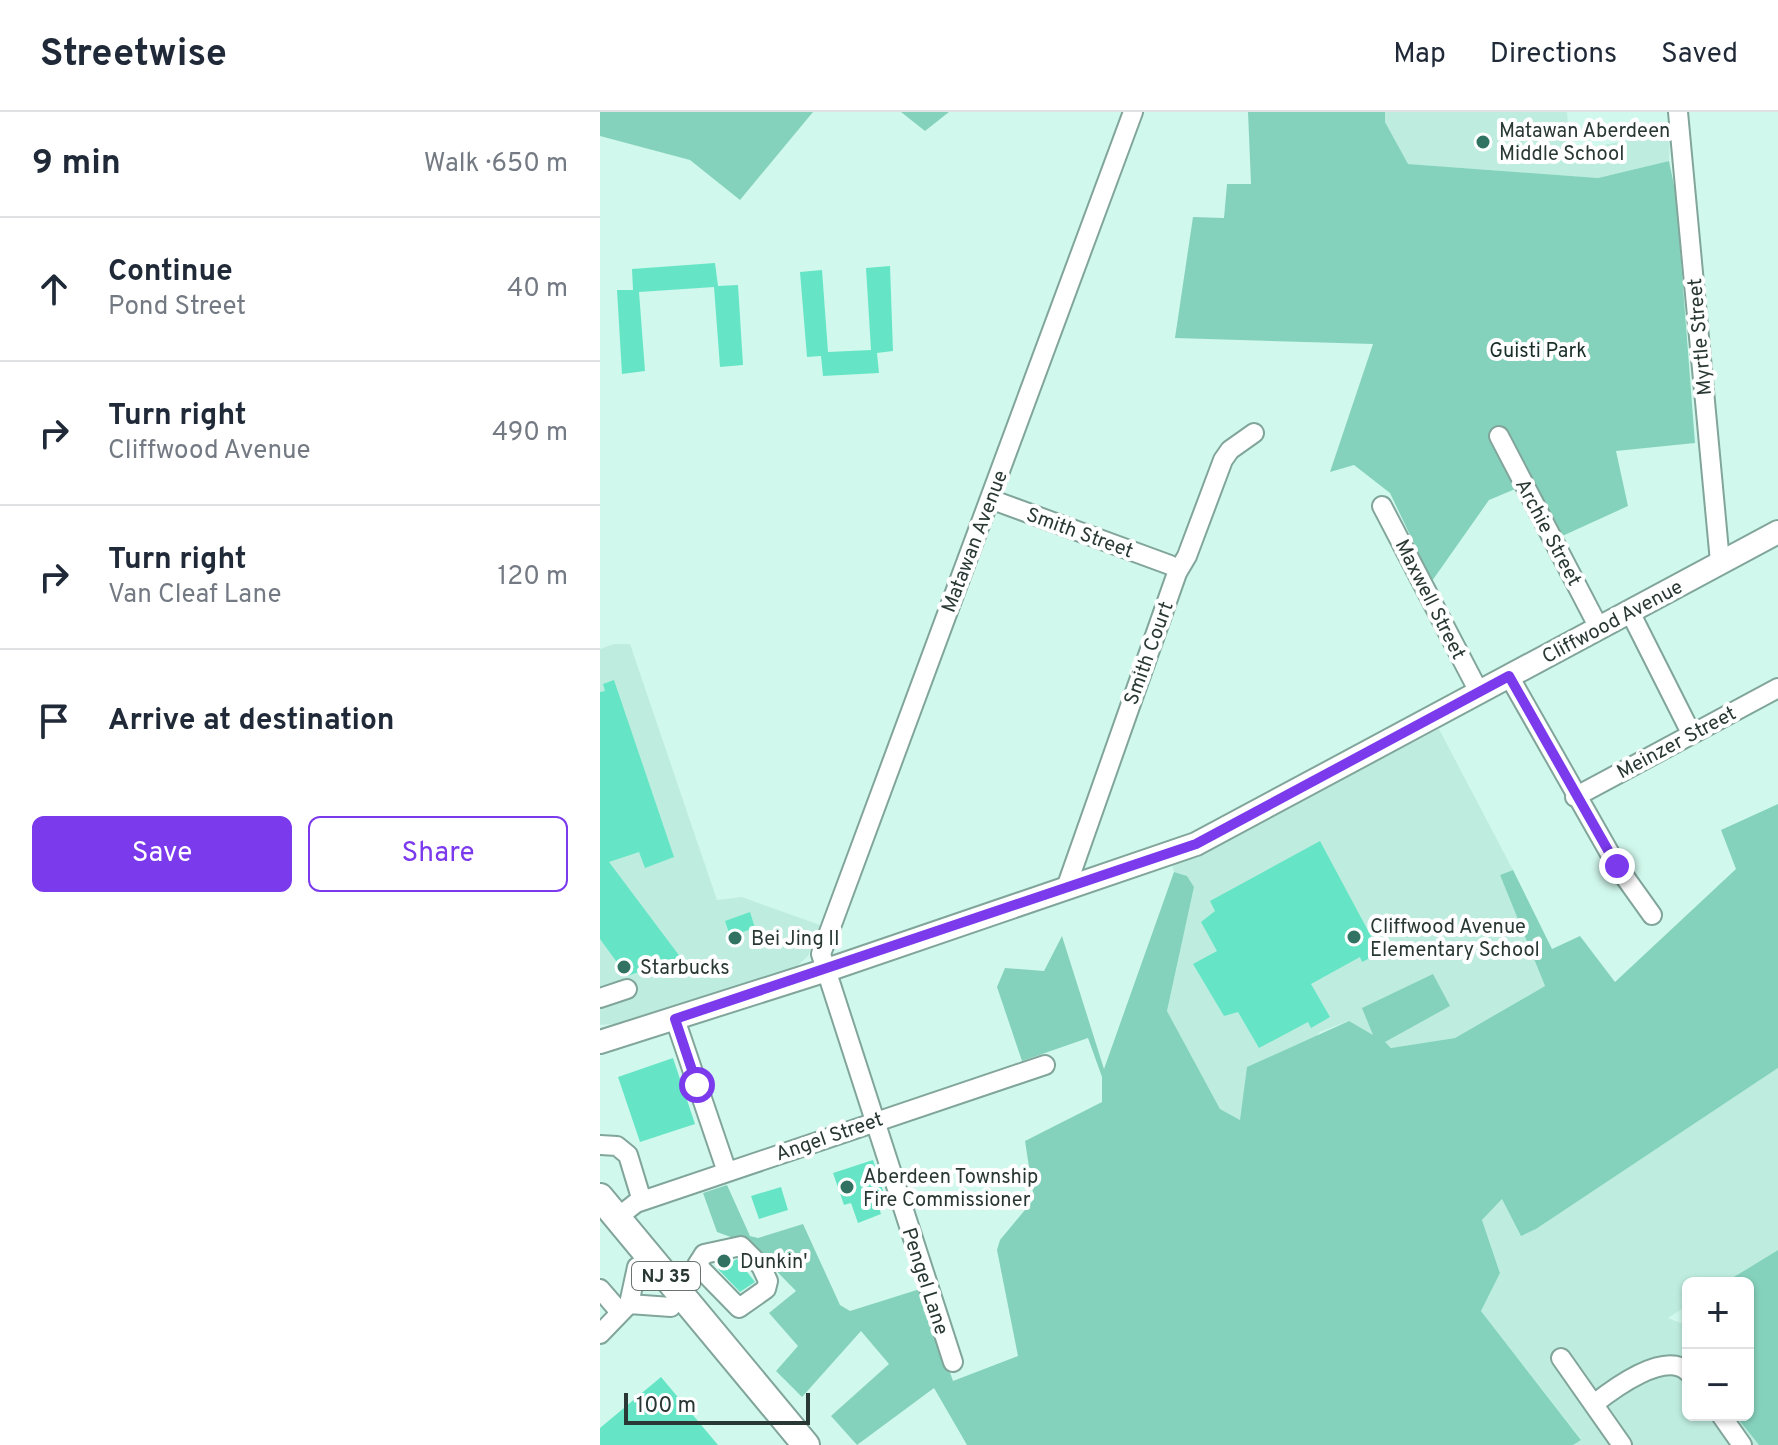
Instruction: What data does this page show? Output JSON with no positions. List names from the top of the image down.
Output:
{
  "streets": {
    "highway": ["NJ 35"],
    "main road": ["Cliffwood Avenue"],
    "street": [
      "Myrtle Street",
      "Smith Street",
      "Archie Street",
      "Matawan Avenue",
      "Maxwell Street",
      "Smith Court",
      "Meinzer Street",
      "Angel Street",
      "Pengel Lane"
    ]
  },
  "crossings": [
    ["Myrtle Street", "Cliffwood Avenue"],
    ["Smith Street", "Matawan Avenue"],
    ["Archie Street", "Cliffwood Avenue"],
    ["Matawan Avenue", "Cliffwood Avenue"],
    ["Matawan Avenue", "Pengel Lane"],
    ["Maxwell Street", "Cliffwood Avenue"],
    ["Cliffwood Avenue", "Smith Court"],
    ["Cliffwood Avenue", "Pengel Lane"],
    ["Angel Street", "NJ 35"],
    ["Angel Street", "Pengel Lane"]
  ],
  "parks": ["Guisti Park"],
  "places": [
    "Matawan Aberdeen Middle School",
    "Cliffwood Avenue Elementary School",
    "Bei Jing II",
    "Starbucks",
    "Aberdeen Township Fire Commissioner",
    "Dunkin'"
  ],
  "scale_bar": "100 m",
  "page": {
    "header": "Streetwise",
    "nav": ["Map", "Directions", "Saved"],
    "heading": ["9 min", "Walk · 650 m"],
    "list": [
      ["Continue", "Pond Street", "40 m"],
      ["Turn right", "Cliffwood Avenue", "490 m"],
      ["Turn right", "Van Cleaf Lane", "120 m"],
      "Arrive at destination"
    ],
    "buttons": ["Save", "Share"],
    "map_buttons": ["+", "−"],
    "scale": "100 m"
  }
}
